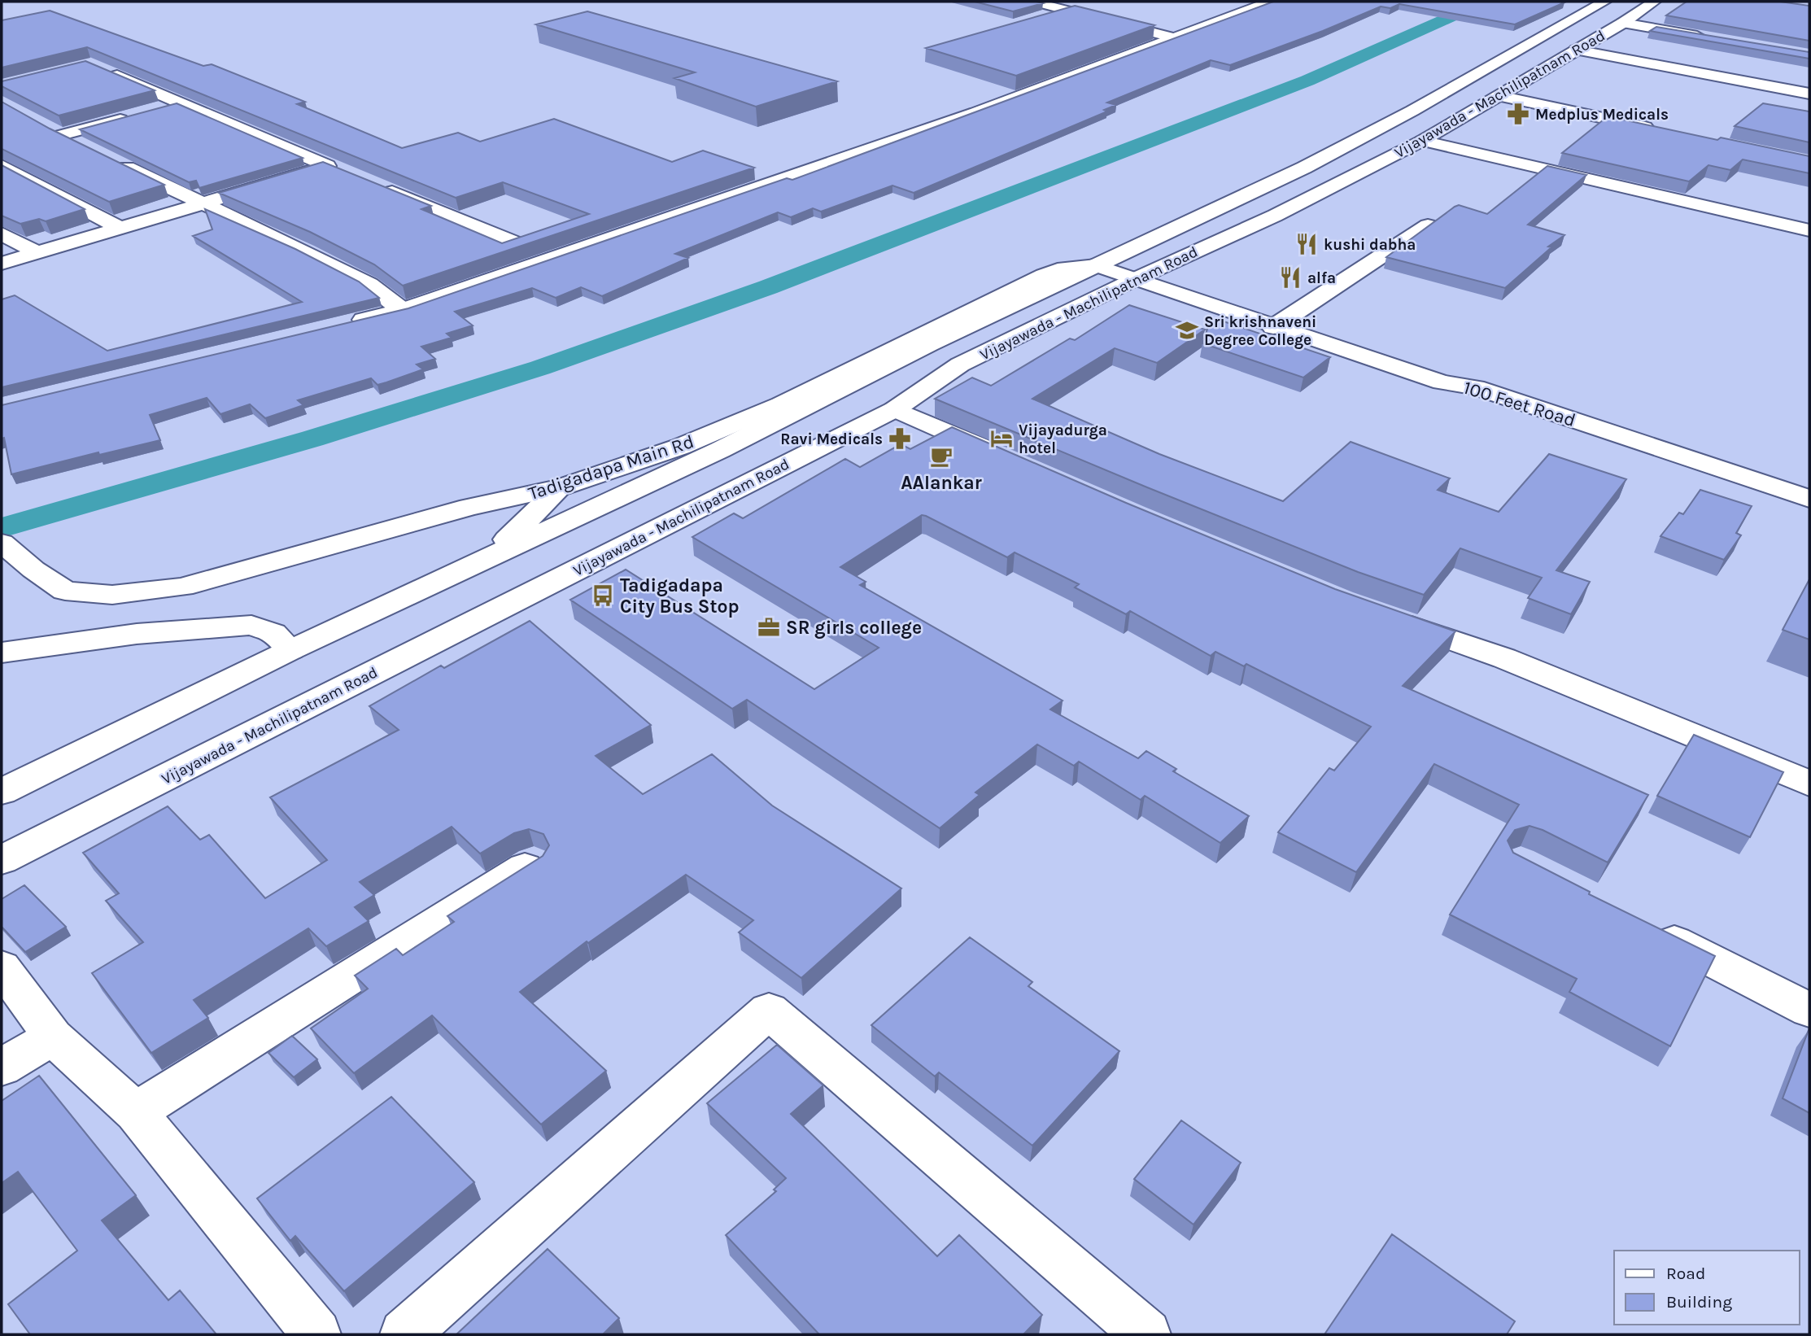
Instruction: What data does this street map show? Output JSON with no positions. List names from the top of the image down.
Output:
{
  "streets": {
    "main road": ["Vijayawada - Machilipatnam Road", "100 Feet Road", "Tadigadapa Main Rd"]
  },
  "crossings": [
    ["Vijayawada - Machilipatnam Road", "Tadigadapa Main Rd"]
  ],
  "places": {
    "pharmacy": ["Medplus Medicals", "Ravi Medicals"],
    "restaurant": ["kushi dabha", "alfa"],
    "school or university": ["Sri krishnaveni Degree College"],
    "hotel": ["Vijayadurga hotel"],
    "cafe": ["AAlankar"],
    "bus stop": ["Tadigadapa City Bus Stop"],
    "office": ["SR girls college"]
  },
  "legend": ["Road", "Building"]
}
